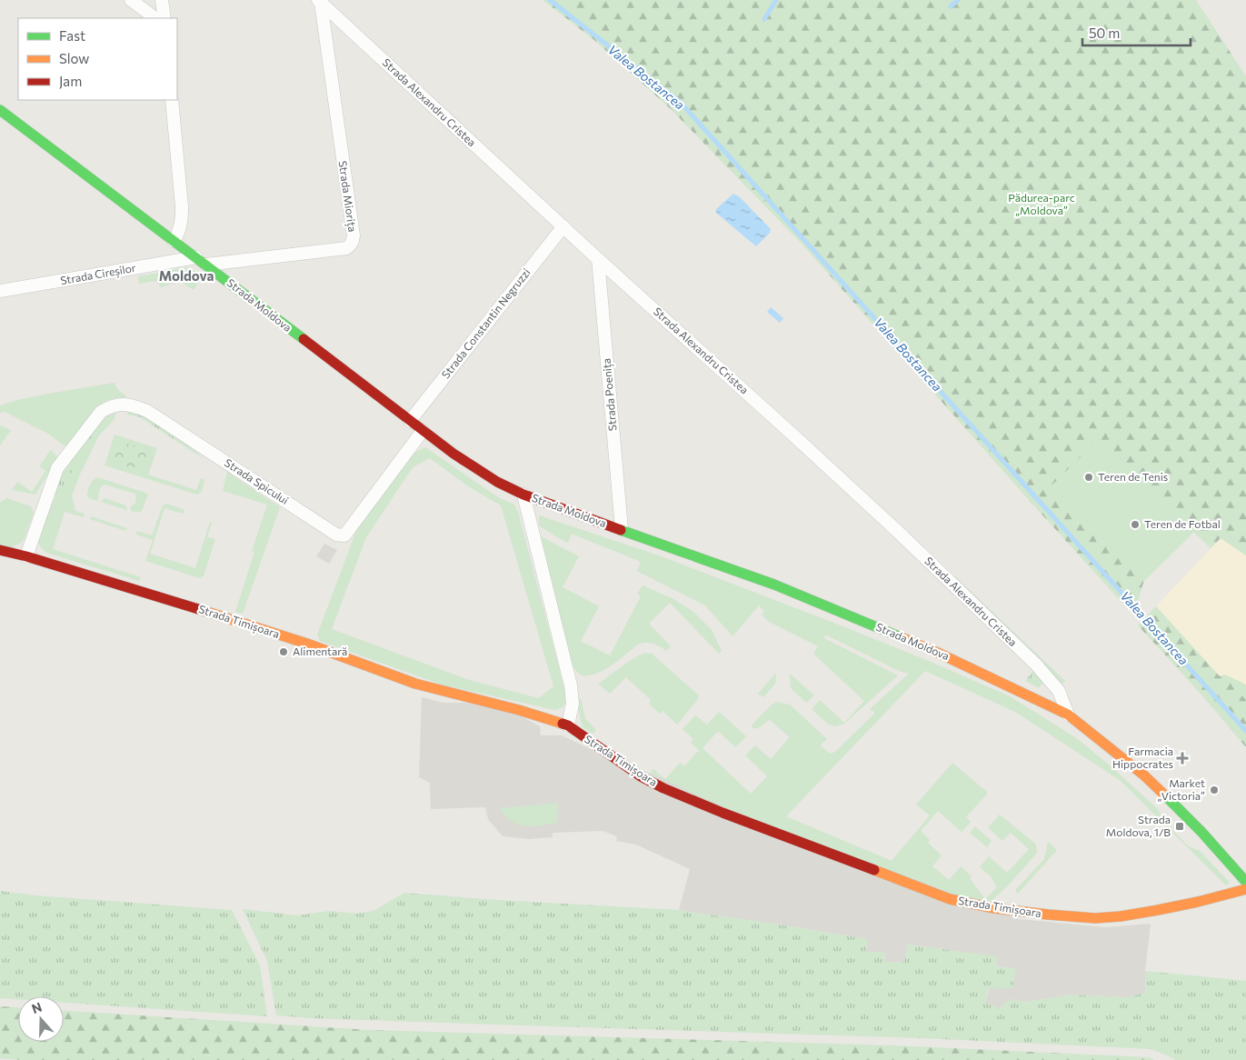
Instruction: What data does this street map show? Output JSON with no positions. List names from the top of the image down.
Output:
{
  "streets": {
    "street": [
      "Strada Alexandru Cristea",
      "Strada Miorița",
      "Strada Cireșilor",
      "Strada Moldova",
      "Strada Constantin Negruzzi",
      "Strada Poenița",
      "Strada Spicului",
      "Strada Timișoara"
    ]
  },
  "crossings": [
    ["Strada Alexandru Cristea", "Strada Miorița"],
    ["Strada Alexandru Cristea", "Strada Moldova"],
    ["Strada Alexandru Cristea", "Strada Constantin Negruzzi"],
    ["Strada Alexandru Cristea", "Strada Poenița"],
    ["Strada Miorița", "Strada Cireșilor"],
    ["Strada Miorița", "Strada Moldova"],
    ["Strada Cireșilor", "Strada Moldova"],
    ["Strada Moldova", "Strada Constantin Negruzzi"],
    ["Strada Moldova", "Strada Poenița"],
    ["Strada Moldova", "Strada Spicului"],
    ["Strada Moldova", "Strada Timișoara"],
    ["Strada Spicului", "Strada Timișoara"]
  ],
  "districts": ["Moldova"],
  "water": ["Valea Bostancea"],
  "parks": ["Pădurea-parc „Moldova”"],
  "places": {
    "other": [
      "Teren de Tenis",
      "Teren de Fotbal",
      "Alimentară",
      "Market „Victoria”"
    ],
    "health": ["Farmacia Hippocrates"],
    "transit": ["Strada Moldova, 1/B"]
  },
  "legend": ["Fast", "Slow", "Jam"],
  "scale_bar": "50 m",
  "north": "top"
}
